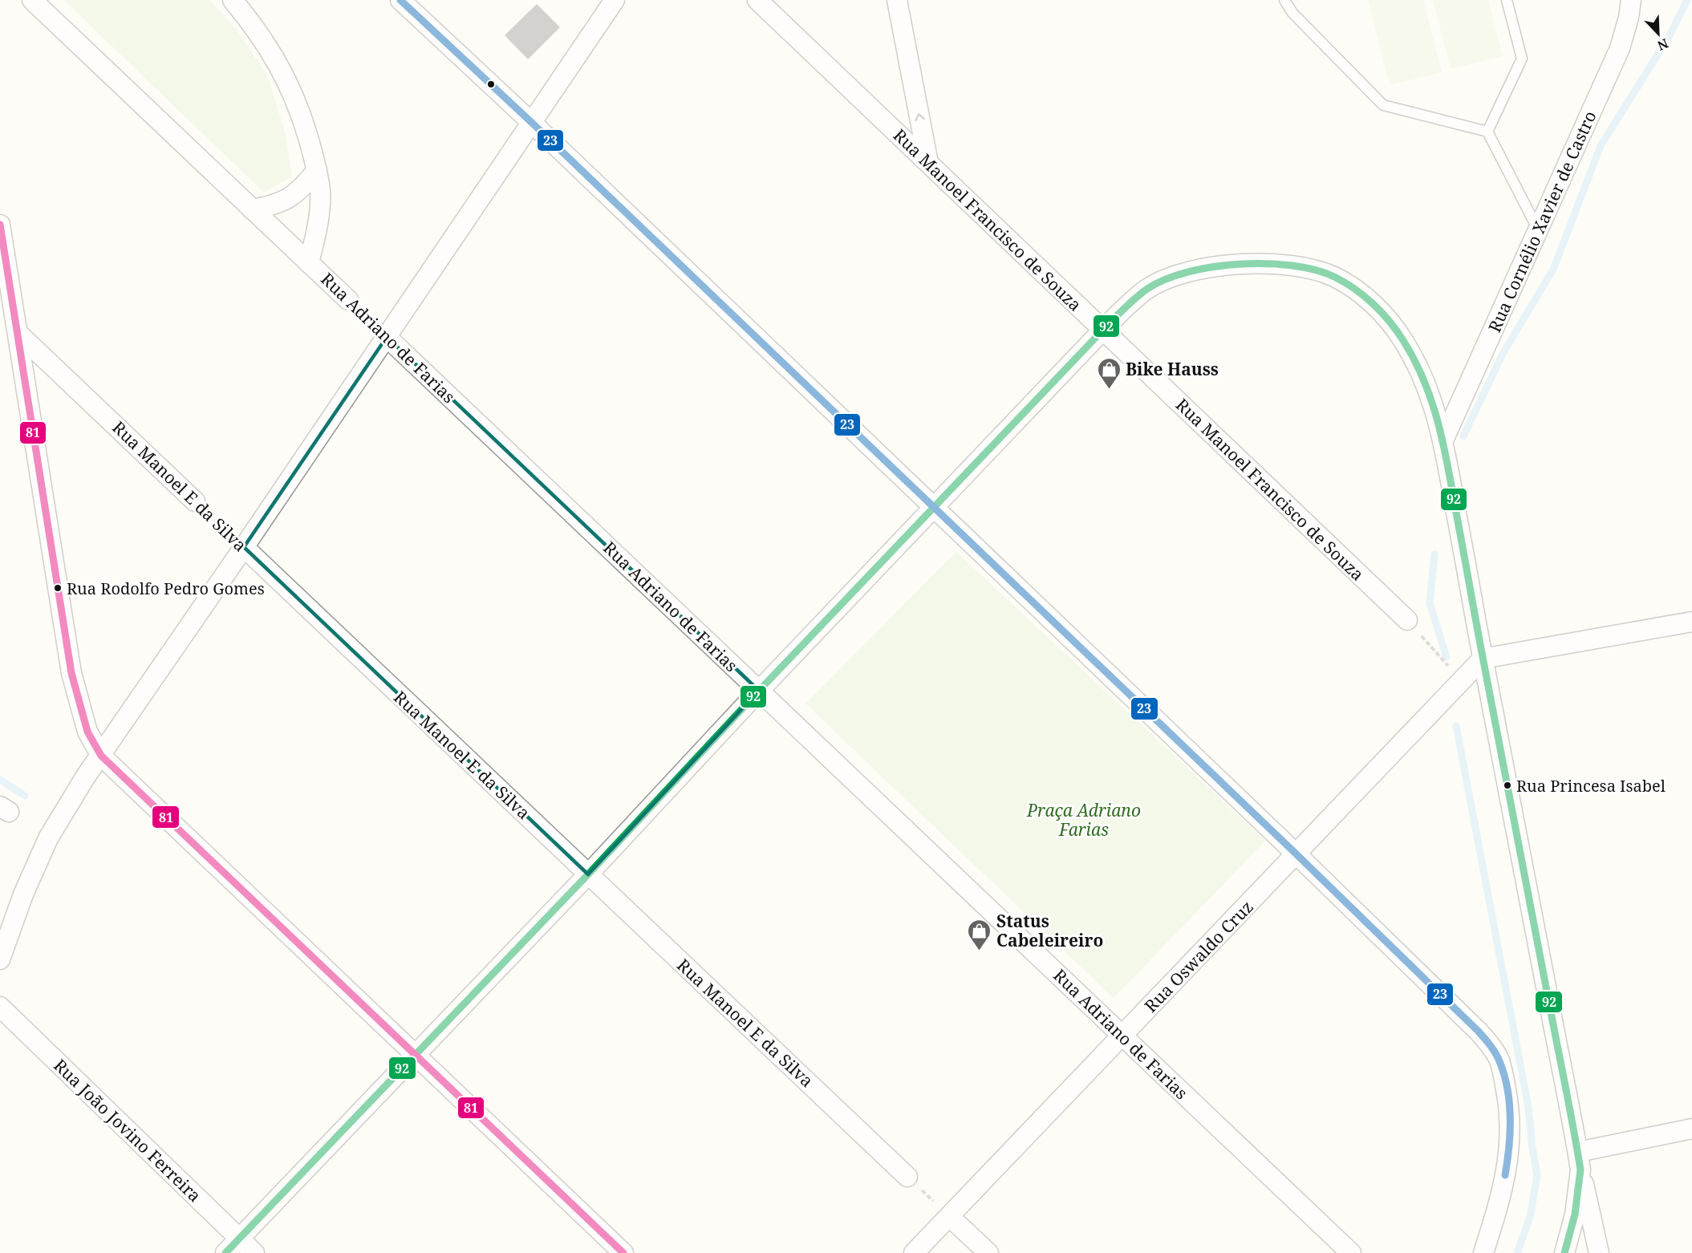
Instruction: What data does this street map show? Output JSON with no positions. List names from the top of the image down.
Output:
{
  "streets": {
    "street": [
      "Rua Manoel Francisco de Souza",
      "Rua Cornélio Xavier de Castro",
      "Rua Adriano de Farias",
      "Rua Manoel E da Silva",
      "Rua Oswaldo Cruz",
      "Rua João Jovino Ferreira"
    ]
  },
  "crossings": [
    ["Rua Adriano de Farias", "Rua Oswaldo Cruz"]
  ],
  "parks": ["Praça Adriano Farias"],
  "places": {
    "shop": ["Bike Hauss", "Status Cabeleireiro"],
    "other": ["Rua Rodolfo Pedro Gomes", "Rua Princesa Isabel"]
  },
  "lines": ["transit line 23", "transit line 81", "transit line 92"],
  "north": "bottom right"
}
